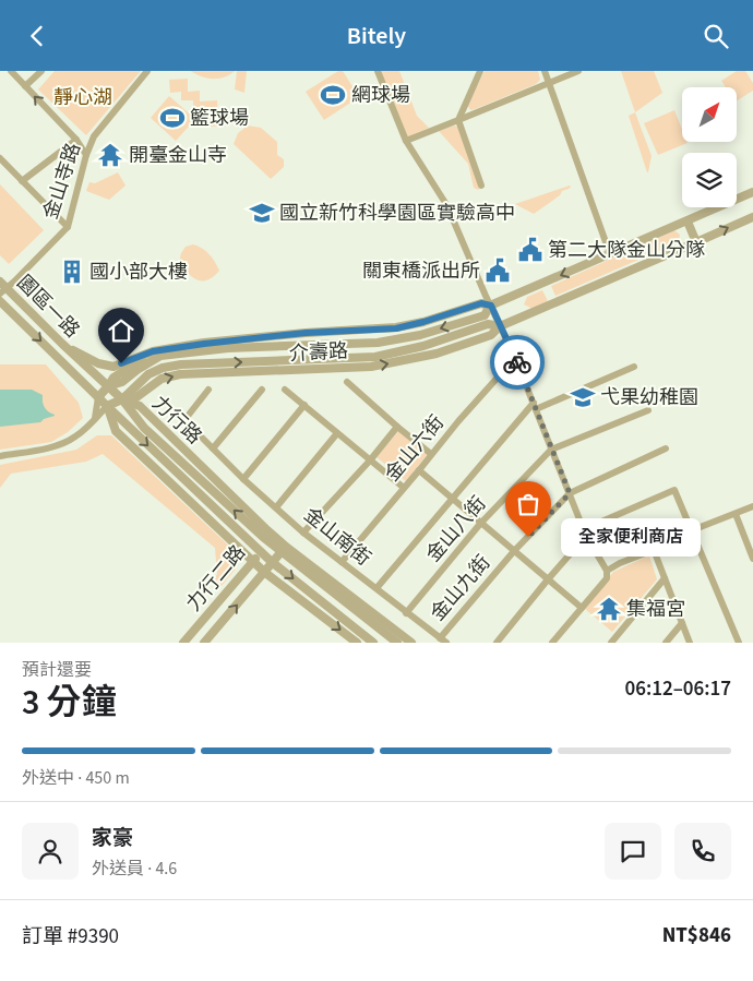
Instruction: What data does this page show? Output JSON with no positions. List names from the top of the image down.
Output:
{
  "streets": {
    "street": [
      "金山寺路",
      "園區一路",
      "介壽路",
      "力行路",
      "金山六街",
      "金山八街",
      "金山南街",
      "力行二路",
      "金山九街"
    ]
  },
  "crossings": [
    ["金山寺路", "園區一路"],
    ["園區一路", "介壽路"],
    ["園區一路", "力行路"],
    ["介壽路", "力行路"],
    ["力行路", "力行二路"],
    ["金山六街", "金山南街"],
    ["金山八街", "金山南街"],
    ["金山南街", "金山九街"]
  ],
  "parks": ["靜心湖"],
  "places": {
    "sports": ["網球場", "籃球場"],
    "temple": ["開臺金山寺", "集福宮"],
    "school or university": ["國立新竹科學園區實驗高中", "弋果幼稚園"],
    "public building": ["第二大隊金山分隊", "關東橋派出所"],
    "building": ["國小部大樓"],
    "other": ["全家便利商店"]
  },
  "north": "top right",
  "page": {
    "header": "Bitely",
    "bubble": "全家便利商店",
    "heading": ["3 分鐘", "預計還要", "06:12–06:17"],
    "panel": [
      "家豪",
      "外送員 · 4.6",
      "訂單 #9390",
      "NT$846"
    ],
    "bar": "外送中 · 450 m"
  }
}
